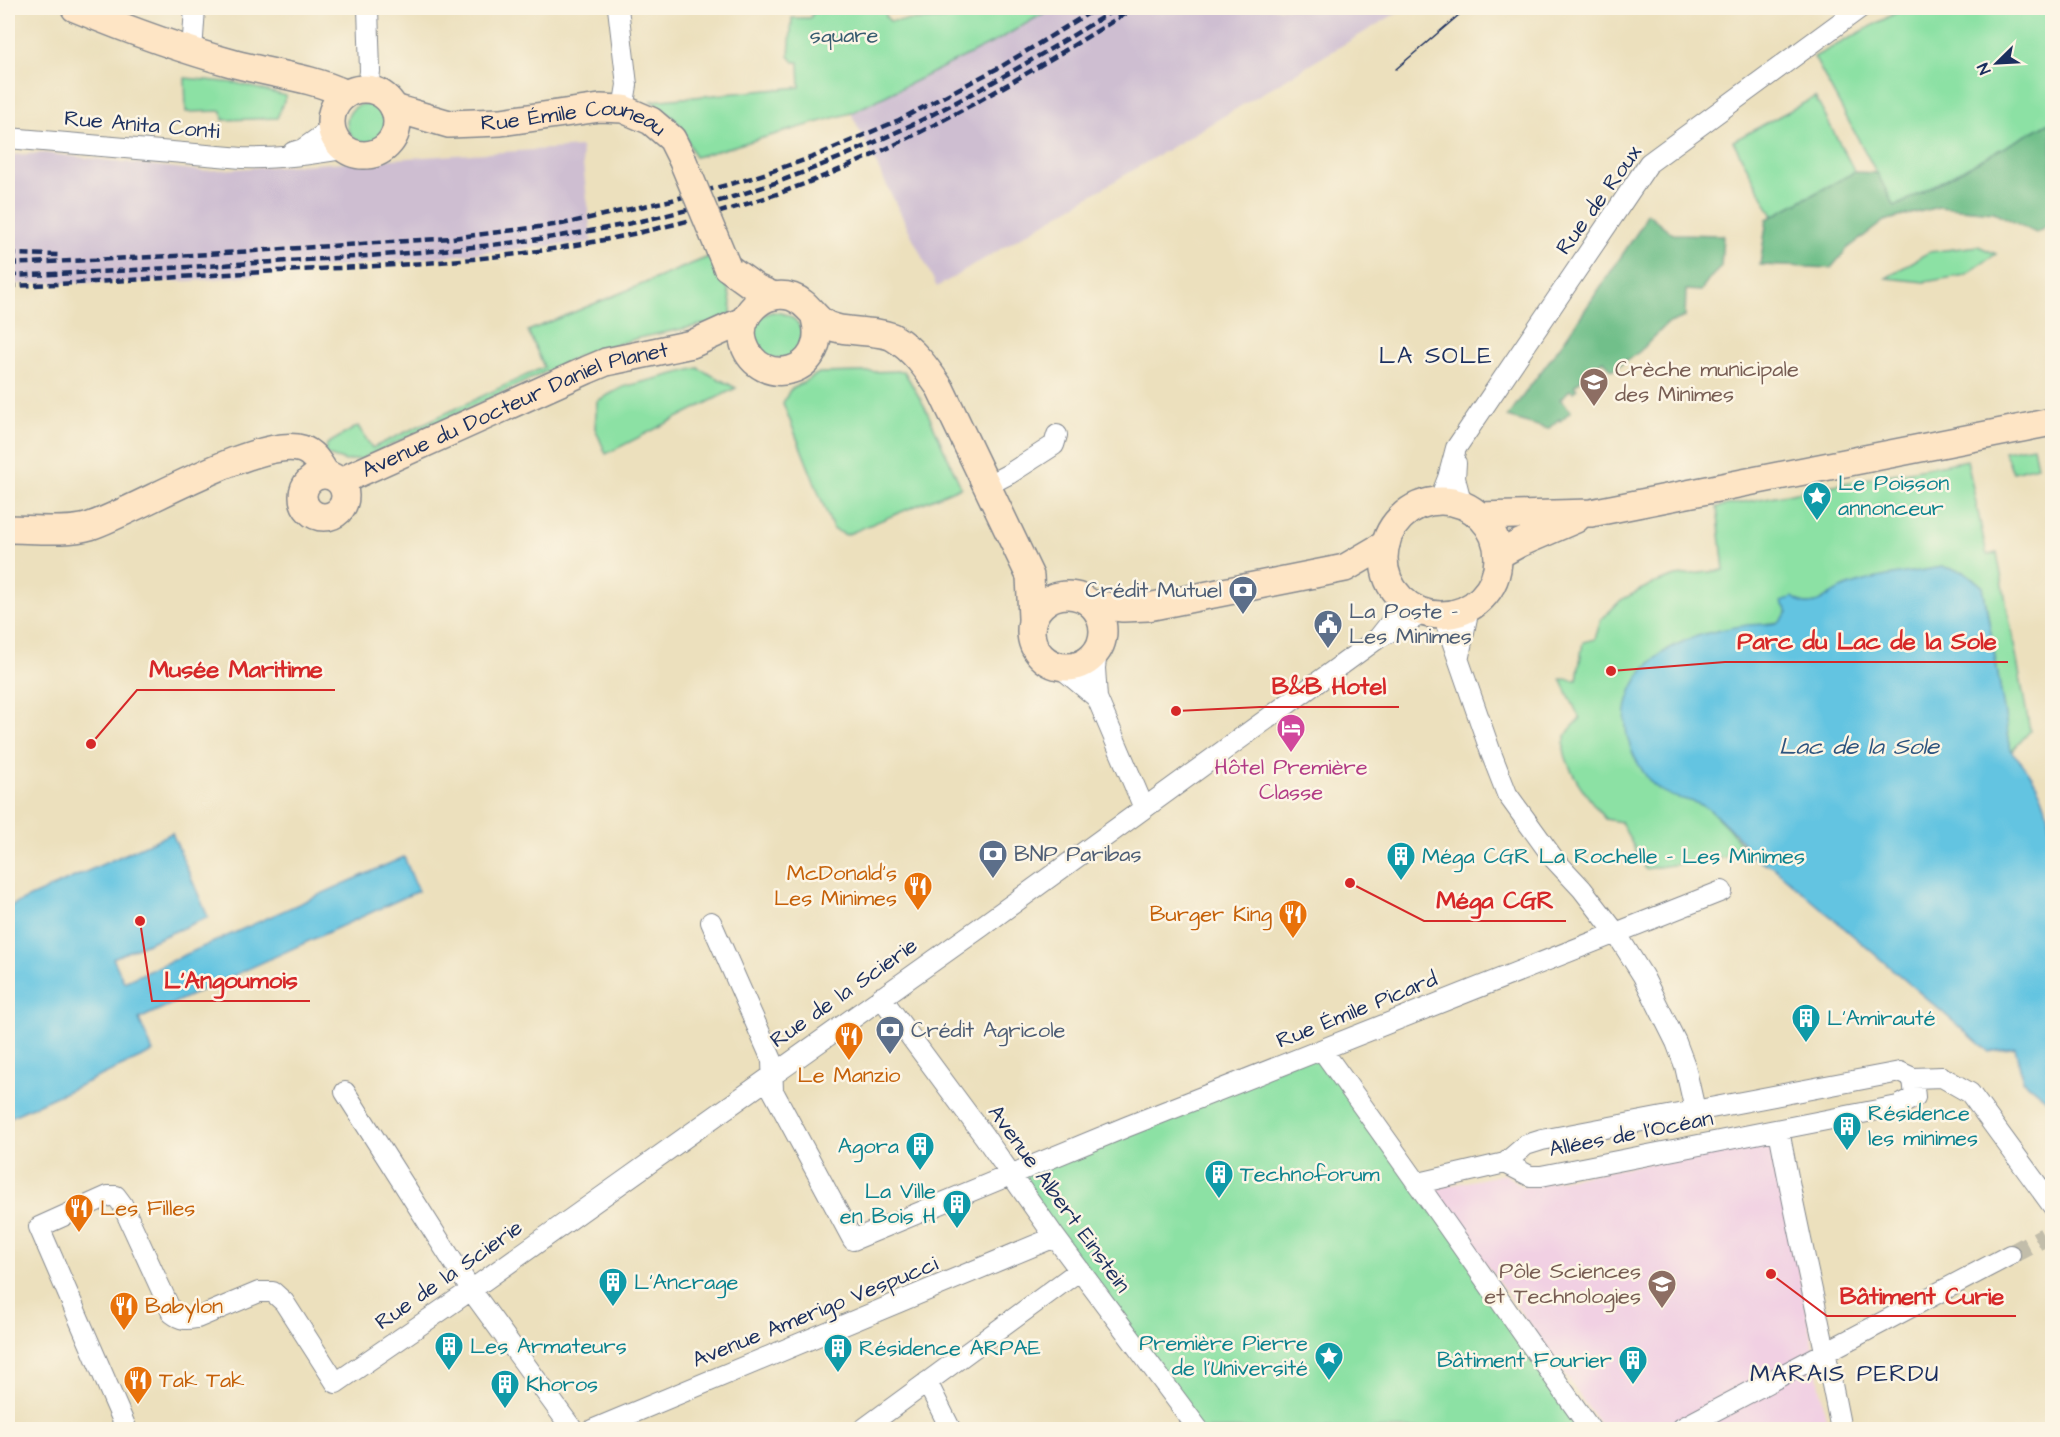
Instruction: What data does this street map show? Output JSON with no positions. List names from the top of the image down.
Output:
{
  "streets": {
    "street": [
      "Rue Anita Conti",
      "Rue Émile Couneau",
      "Rue de Roux",
      "Avenue du Docteur Daniel Planet",
      "Rue de la Scierie",
      "Rue Émile Picard",
      "Allées de l'Océan",
      "Avenue Albert Einstein",
      "Avenue Amerigo Vespucci"
    ]
  },
  "crossings": [
    ["Rue Anita Conti", "Rue Émile Couneau"],
    ["Rue de Roux", "Rue de la Scierie"],
    ["Rue de la Scierie", "Rue Émile Picard"],
    ["Rue de la Scierie", "Avenue Albert Einstein"],
    ["Rue Émile Picard", "Avenue Albert Einstein"],
    ["Avenue Albert Einstein", "Avenue Amerigo Vespucci"]
  ],
  "districts": ["LA SOLE", "MARAIS PERDU"],
  "water": ["Lac de la Sole"],
  "parks": ["square"],
  "places": {
    "school or university": ["Crèche municipale des Minimes", "Pôle Sciences et Technologies"],
    "place": ["Le Poisson annonceur", "Première Pierre de l'Université"],
    "bank": ["Crédit Mutuel", "BNP Paribas", "Crédit Agricole"],
    "public building": ["La Poste - Les Minimes"],
    "other": [
      "Parc du Lac de la Sole",
      "B&B Hotel",
      "Musée Maritime",
      "Méga CGR",
      "L'Angoumois",
      "Bâtiment Curie"
    ],
    "hotel": ["Hôtel Première Classe"],
    "building": [
      "Méga CGR La Rochelle - Les Minimes",
      "L'Amirauté",
      "Résidence les minimes",
      "Agora",
      "Technoforum",
      "La Ville en Bois H",
      "L'Ancrage",
      "Les Armateurs",
      "Résidence ARPAE",
      "Bâtiment Fourier",
      "Khoros"
    ],
    "restaurant": [
      "McDonald's Les Minimes",
      "Burger King",
      "Le Manzio",
      "Les Filles",
      "Babylon",
      "Tak Tak"
    ]
  },
  "north": "bottom left"
}
